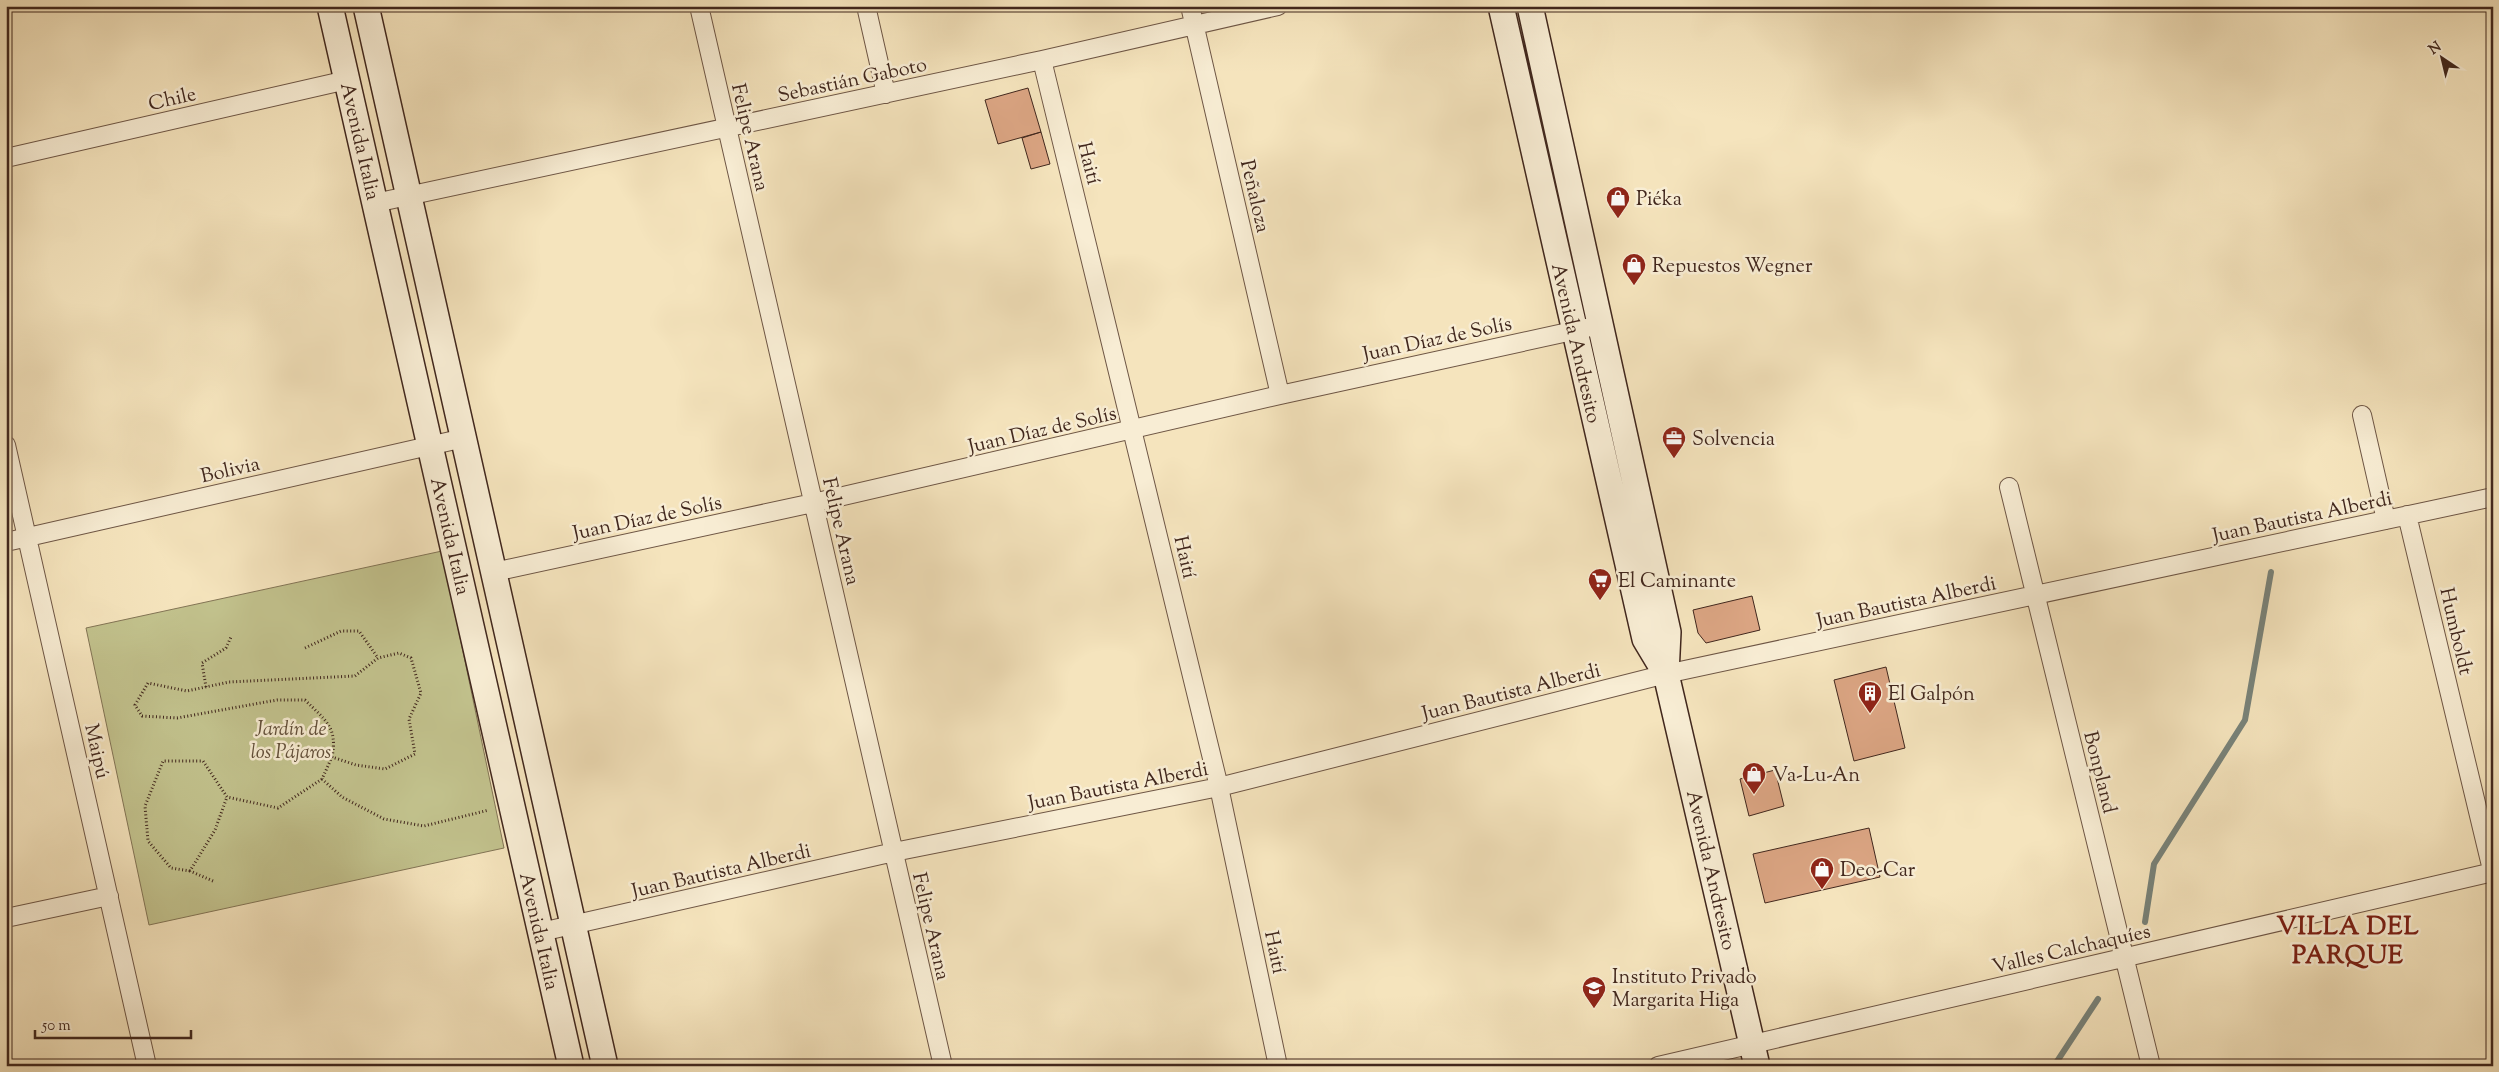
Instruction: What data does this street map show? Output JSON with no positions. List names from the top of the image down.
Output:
{
  "streets": {
    "main road": ["Avenida Italia", "Avenida Andresito"],
    "street": [
      "Sebastián Gaboto",
      "Chile",
      "Felipe Arana",
      "Haití",
      "Peñaloza",
      "Juan Díaz de Solís",
      "Bolivia",
      "Juan Bautista Alberdi",
      "Humboldt",
      "Maipú",
      "Bonpland",
      "Valles Calchaquíes"
    ]
  },
  "crossings": [
    ["Sebastián Gaboto", "Felipe Arana"],
    ["Sebastián Gaboto", "Avenida Italia"],
    ["Sebastián Gaboto", "Haití"],
    ["Sebastián Gaboto", "Peñaloza"],
    ["Chile", "Avenida Italia"],
    ["Felipe Arana", "Juan Díaz de Solís"],
    ["Felipe Arana", "Juan Bautista Alberdi"],
    ["Avenida Italia", "Juan Díaz de Solís"],
    ["Avenida Italia", "Bolivia"],
    ["Avenida Italia", "Juan Bautista Alberdi"],
    ["Haití", "Juan Díaz de Solís"],
    ["Haití", "Juan Bautista Alberdi"],
    ["Peñaloza", "Juan Díaz de Solís"],
    ["Juan Díaz de Solís", "Avenida Andresito"],
    ["Avenida Andresito", "Juan Bautista Alberdi"],
    ["Avenida Andresito", "Valles Calchaquíes"],
    ["Bolivia", "Maipú"],
    ["Juan Bautista Alberdi", "Humboldt"],
    ["Juan Bautista Alberdi", "Bonpland"],
    ["Humboldt", "Valles Calchaquíes"],
    ["Bonpland", "Valles Calchaquíes"]
  ],
  "districts": ["VILLA DEL PARQUE"],
  "parks": ["Jardín de los Pájaros"],
  "places": {
    "shop": [
      "Piéka",
      "Repuestos Wegner",
      "Va-Lu-An",
      "Deo-Car"
    ],
    "office": ["Solvencia"],
    "supermarket": ["El Caminante"],
    "building": ["El Galpón"],
    "school or university": ["Instituto Privado Margarita Higa"]
  },
  "scale_bar": "50 m",
  "north": "top left"
}
